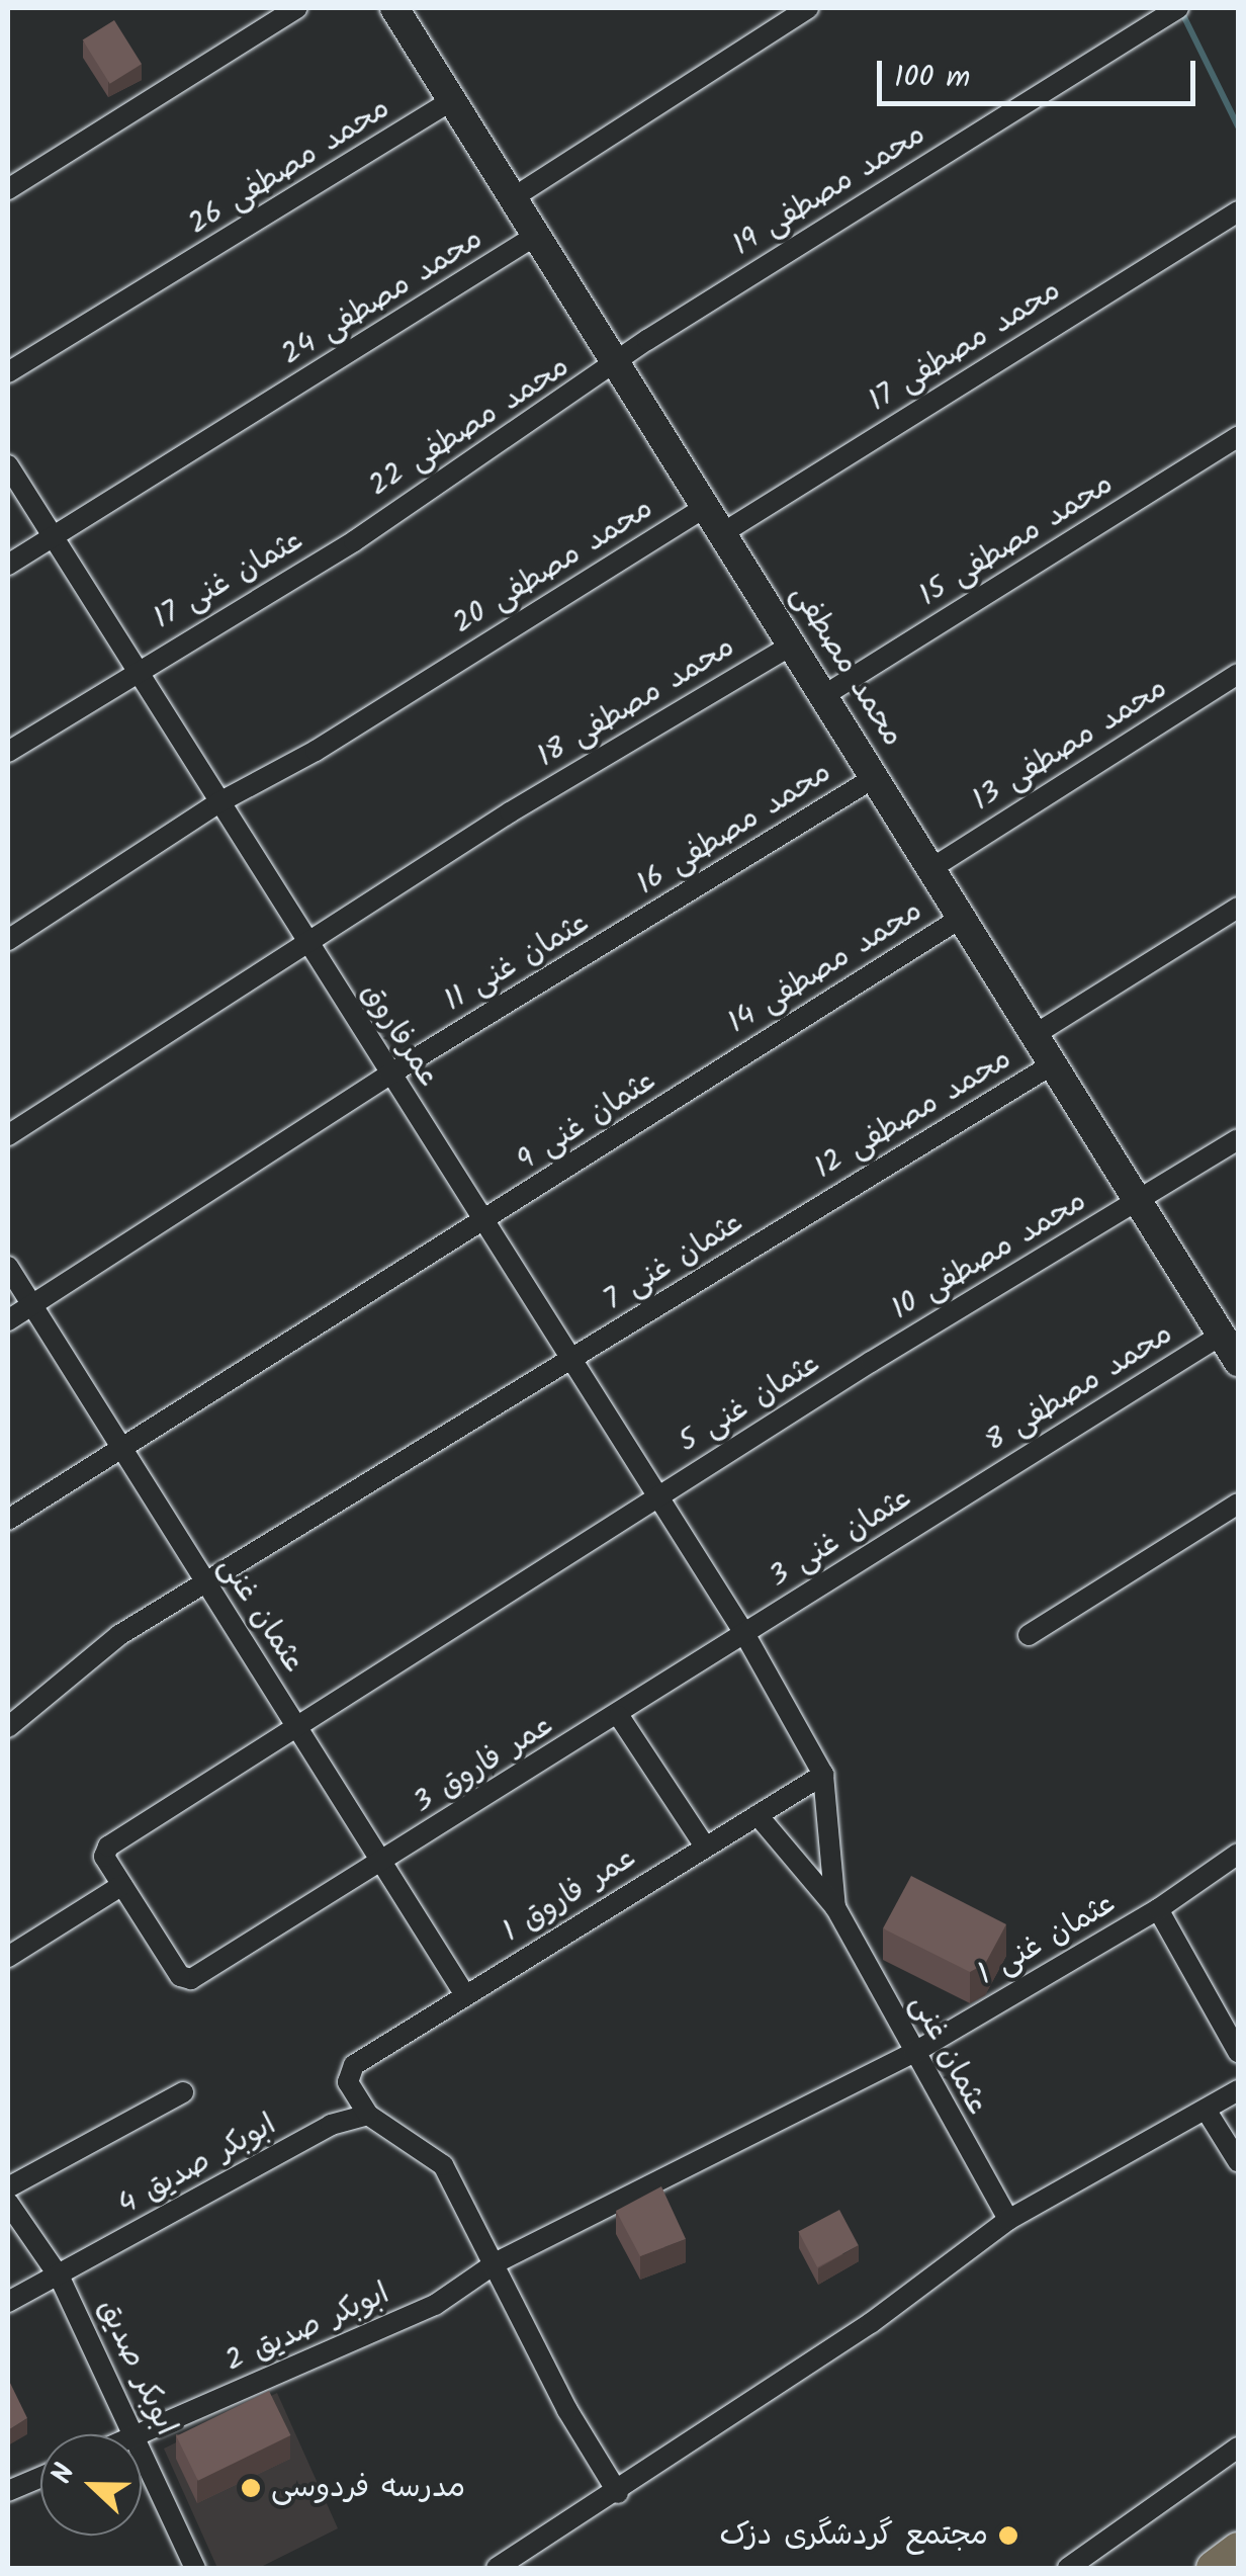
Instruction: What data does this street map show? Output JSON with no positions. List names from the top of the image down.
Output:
{
  "streets": {
    "street": [
      "محمد مصطفی 26",
      "محمد مصطفی 19",
      "محمد مصطفی 24",
      "محمد مصطفی 17",
      "محمد مصطفی 22",
      "محمد مصطفی 15",
      "محمد مصطفی 20",
      "عثمان غنی 17",
      "محمد مصطفی",
      "محمد مصطفی 18",
      "محمد مصطفی 13",
      "محمد مصطفی 16",
      "عثمان غنی 11",
      "محمد مصطفی 14",
      "عمرفاروق",
      "محمد مصطفی 12",
      "عثمان غنی 9",
      "محمد مصطفی 10",
      "عثمان غنی 7",
      "محمد مصطفی 8",
      "عثمان غنی 5",
      "عثمان غنی 3",
      "عثمان غنی",
      "عمر فاروق 3",
      "عمر فاروق 1",
      "عثمان غنی 1",
      "ابوبکر صدیق 4",
      "ابوبکر صدیق 2",
      "ابوبکر صدیق"
    ]
  },
  "crossings": [
    ["محمد مصطفی 26", "محمد مصطفی"],
    ["محمد مصطفی 19", "محمد مصطفی 22"],
    ["محمد مصطفی 19", "محمد مصطفی"],
    ["محمد مصطفی 24", "محمد مصطفی"],
    ["محمد مصطفی 24", "عمرفاروق"],
    ["محمد مصطفی 17", "محمد مصطفی"],
    ["محمد مصطفی 22", "عثمان غنی 17"],
    ["محمد مصطفی 22", "محمد مصطفی"],
    ["محمد مصطفی 15", "محمد مصطفی"],
    ["محمد مصطفی 20", "محمد مصطفی"],
    ["محمد مصطفی 20", "عمرفاروق"],
    ["عثمان غنی 17", "عمرفاروق"],
    ["محمد مصطفی", "محمد مصطفی 18"],
    ["محمد مصطفی", "محمد مصطفی 13"],
    ["محمد مصطفی", "محمد مصطفی 16"],
    ["محمد مصطفی", "محمد مصطفی 14"],
    ["محمد مصطفی", "محمد مصطفی 12"],
    ["محمد مصطفی", "محمد مصطفی 10"],
    ["محمد مصطفی", "محمد مصطفی 8"],
    ["محمد مصطفی 18", "عمرفاروق"],
    ["محمد مصطفی 16", "عثمان غنی 11"],
    ["عثمان غنی 11", "عمرفاروق"],
    ["عثمان غنی 11", "عثمان غنی"],
    ["محمد مصطفی 14", "عثمان غنی 9"],
    ["عمرفاروق", "عثمان غنی 9"],
    ["عمرفاروق", "عثمان غنی 7"],
    ["عمرفاروق", "عثمان غنی 5"],
    ["عمرفاروق", "عثمان غنی 3"],
    ["عمرفاروق", "عثمان غنی"],
    ["محمد مصطفی 12", "عثمان غنی 7"],
    ["عثمان غنی 9", "عثمان غنی"],
    ["محمد مصطفی 10", "عثمان غنی 5"],
    ["عثمان غنی 7", "عثمان غنی"],
    ["محمد مصطفی 8", "عثمان غنی 3"],
    ["عثمان غنی 5", "عثمان غنی"],
    ["عثمان غنی 5", "عمر فاروق 3"],
    ["عثمان غنی 3", "عثمان غنی"],
    ["عثمان غنی 3", "عمر فاروق 3"],
    ["عثمان غنی", "عمر فاروق 3"],
    ["عثمان غنی", "عمر فاروق 1"],
    ["عثمان غنی", "عثمان غنی 1"],
    ["عمر فاروق 1", "ابوبکر صدیق 4"],
    ["عثمان غنی 1", "ابوبکر صدیق 2"],
    ["ابوبکر صدیق 4", "ابوبکر صدیق"]
  ],
  "places": ["مدرسه فردوسی", "مجتمع گردشگری دزک"],
  "scale_bar": "100 m",
  "north": "left"
}
